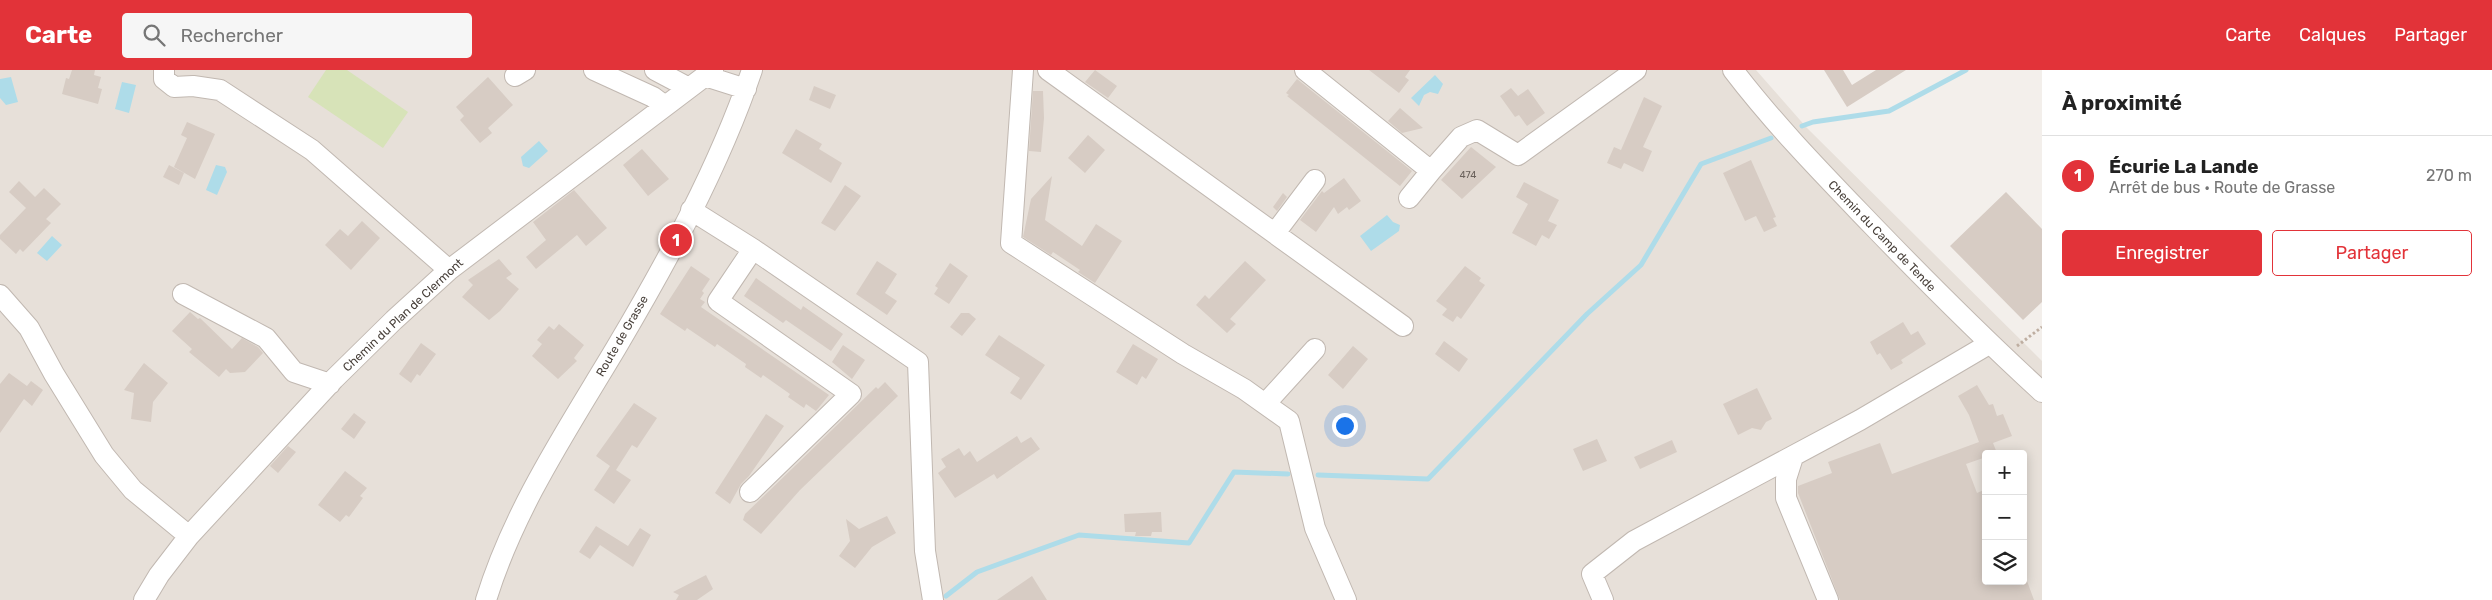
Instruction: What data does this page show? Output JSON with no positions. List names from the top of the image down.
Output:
{
  "streets": {
    "street": ["Chemin du Camp de Tende", "Chemin du Plan de Clermont", "Route de Grasse"]
  },
  "crossings": [
    ["Chemin du Plan de Clermont", "Route de Grasse"]
  ],
  "house_numbers": ["474"],
  "page": {
    "header": "Carte",
    "search": "Rechercher",
    "nav": ["Carte", "Calques", "Partager"],
    "heading": "À proximité",
    "list": [
      {
        "mark": "1",
        "name": "Écurie La Lande",
        "note": "Arrêt de bus · Route de Grasse",
        "value": "270 m"
      }
    ],
    "buttons": ["Enregistrer", "Partager"],
    "pins": "1",
    "map_buttons": ["+", "−"]
  }
}
